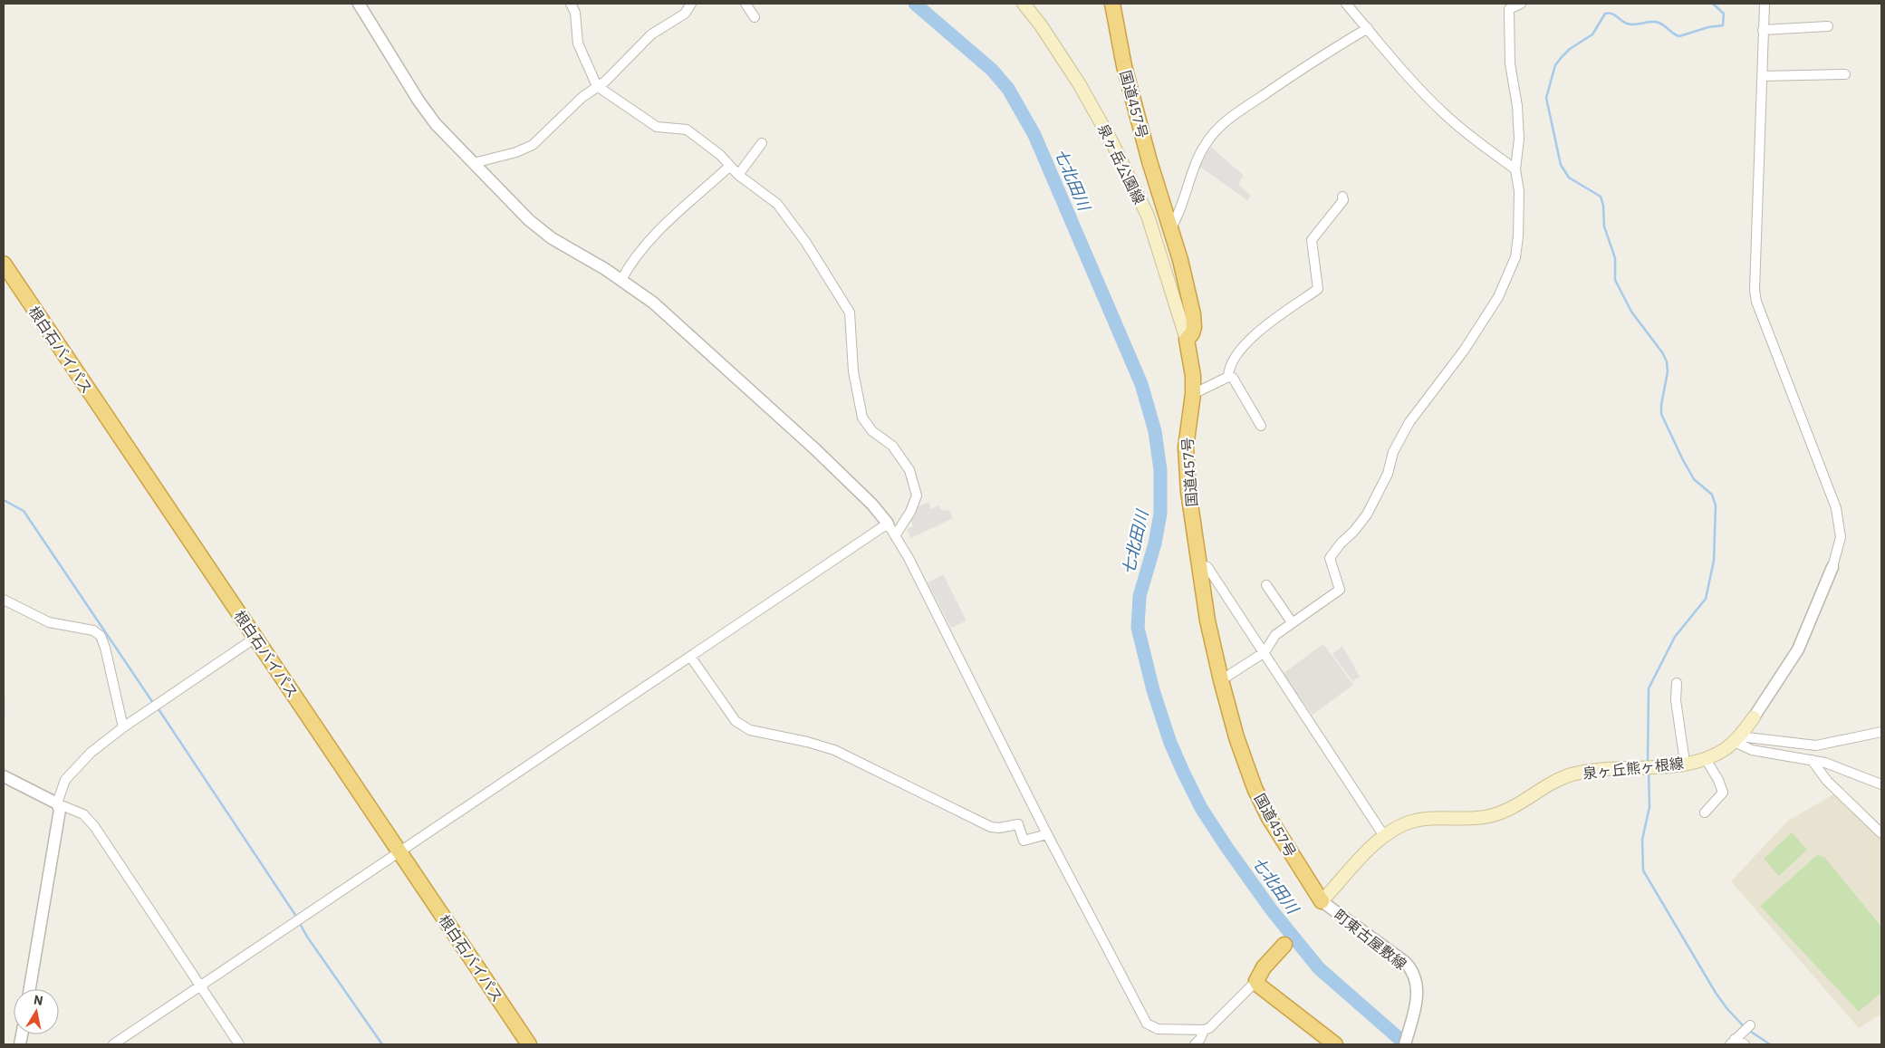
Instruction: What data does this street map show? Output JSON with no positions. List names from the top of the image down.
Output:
{
  "streets": {
    "highway": ["国道457号", "根白石バイパス"],
    "main road": ["泉ヶ岳公園線", "泉ヶ丘熊ヶ根線"],
    "street": ["町東古屋敷線"]
  },
  "crossings": [
    ["国道457号", "泉ヶ岳公園線"],
    ["国道457号", "泉ヶ丘熊ヶ根線"],
    ["国道457号", "町東古屋敷線"],
    ["泉ヶ丘熊ヶ根線", "町東古屋敷線"]
  ],
  "water": ["七北田川"],
  "north": "top"
}
